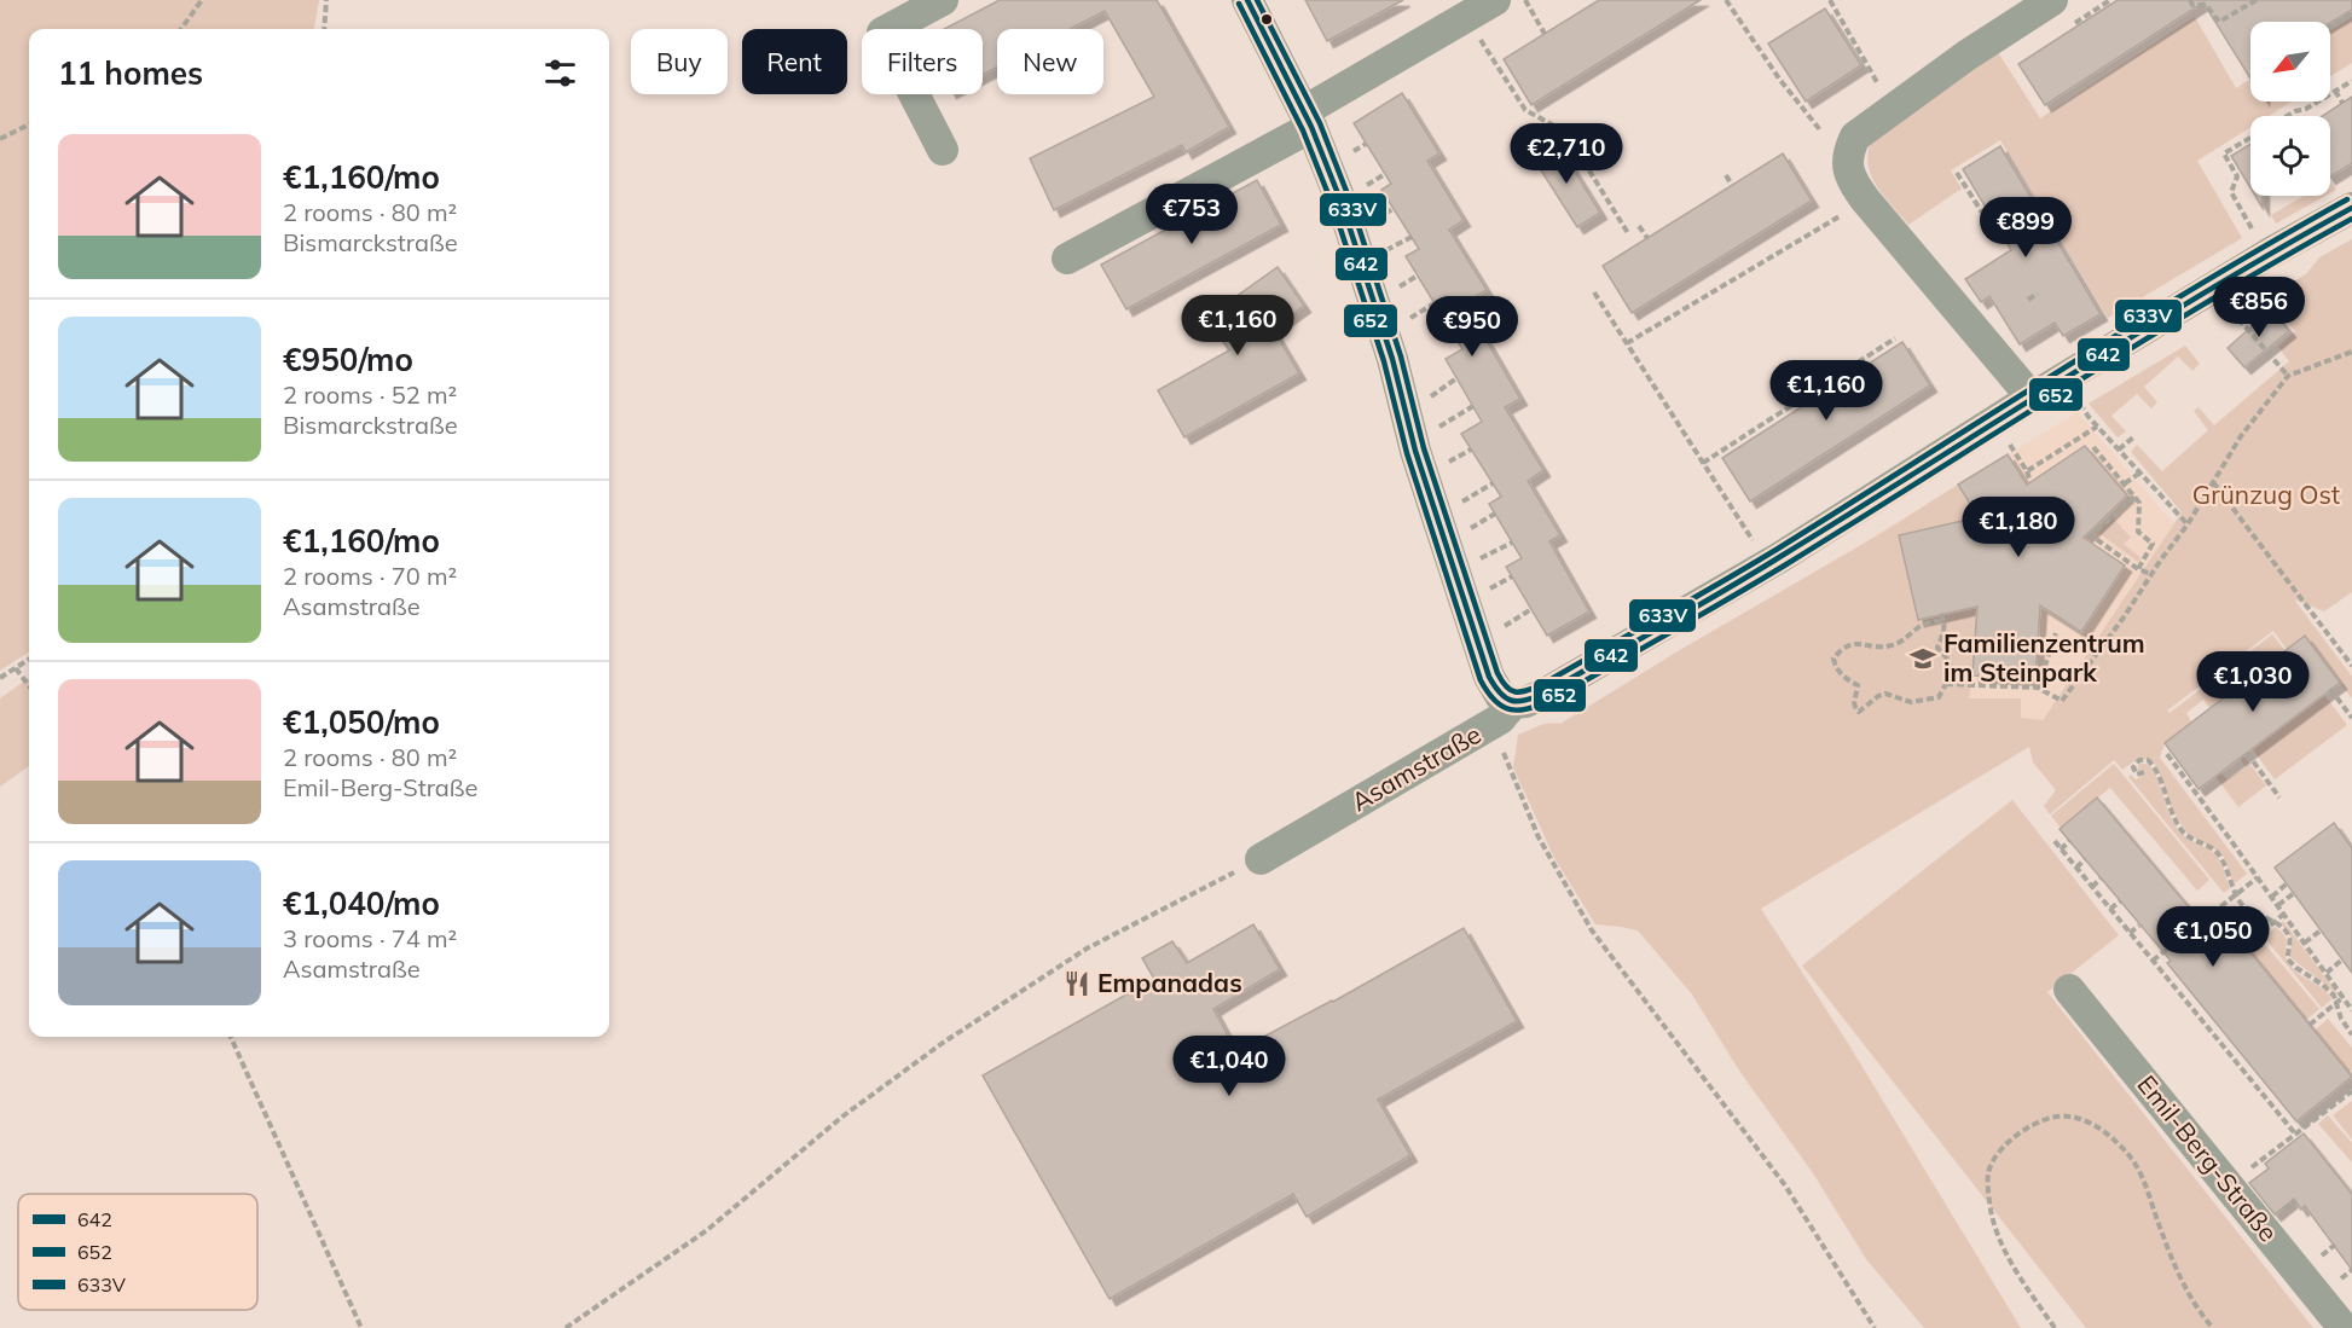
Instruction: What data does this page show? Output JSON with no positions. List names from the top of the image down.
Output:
{
  "streets": {
    "street": ["Asamstraße", "Emil-Berg-Straße"]
  },
  "parks": ["Grünzug Ost"],
  "places": {
    "school or university": ["Familienzentrum im Steinpark"],
    "restaurant": ["Empanadas"]
  },
  "lines": ["transit line 642", "transit line 633V", "transit line 652"],
  "legend": ["642", "652", "633V"],
  "north": "bottom left",
  "page": {
    "chip": [
      "Buy",
      "Rent",
      "Filters",
      "New"
    ],
    "heading": "11 homes",
    "list": [
      {
        "name": "€1,160/mo",
        "note": "2 rooms · 80 m² · Bismarckstraße"
      },
      {
        "name": "€950/mo",
        "note": "2 rooms · 52 m² · Bismarckstraße"
      },
      {
        "name": "€1,160/mo",
        "note": "2 rooms · 70 m² · Asamstraße"
      },
      {
        "name": "€1,050/mo",
        "note": "2 rooms · 80 m² · Emil-Berg-Straße"
      },
      {
        "name": "€1,040/mo",
        "note": "3 rooms · 74 m² · Asamstraße"
      }
    ],
    "price": [
      "€2,710",
      "€753",
      "€899",
      "€856",
      "€1,160",
      "€950",
      "€1,160",
      "€1,180",
      "€1,030",
      "€1,050",
      "€1,040"
    ]
  }
}
